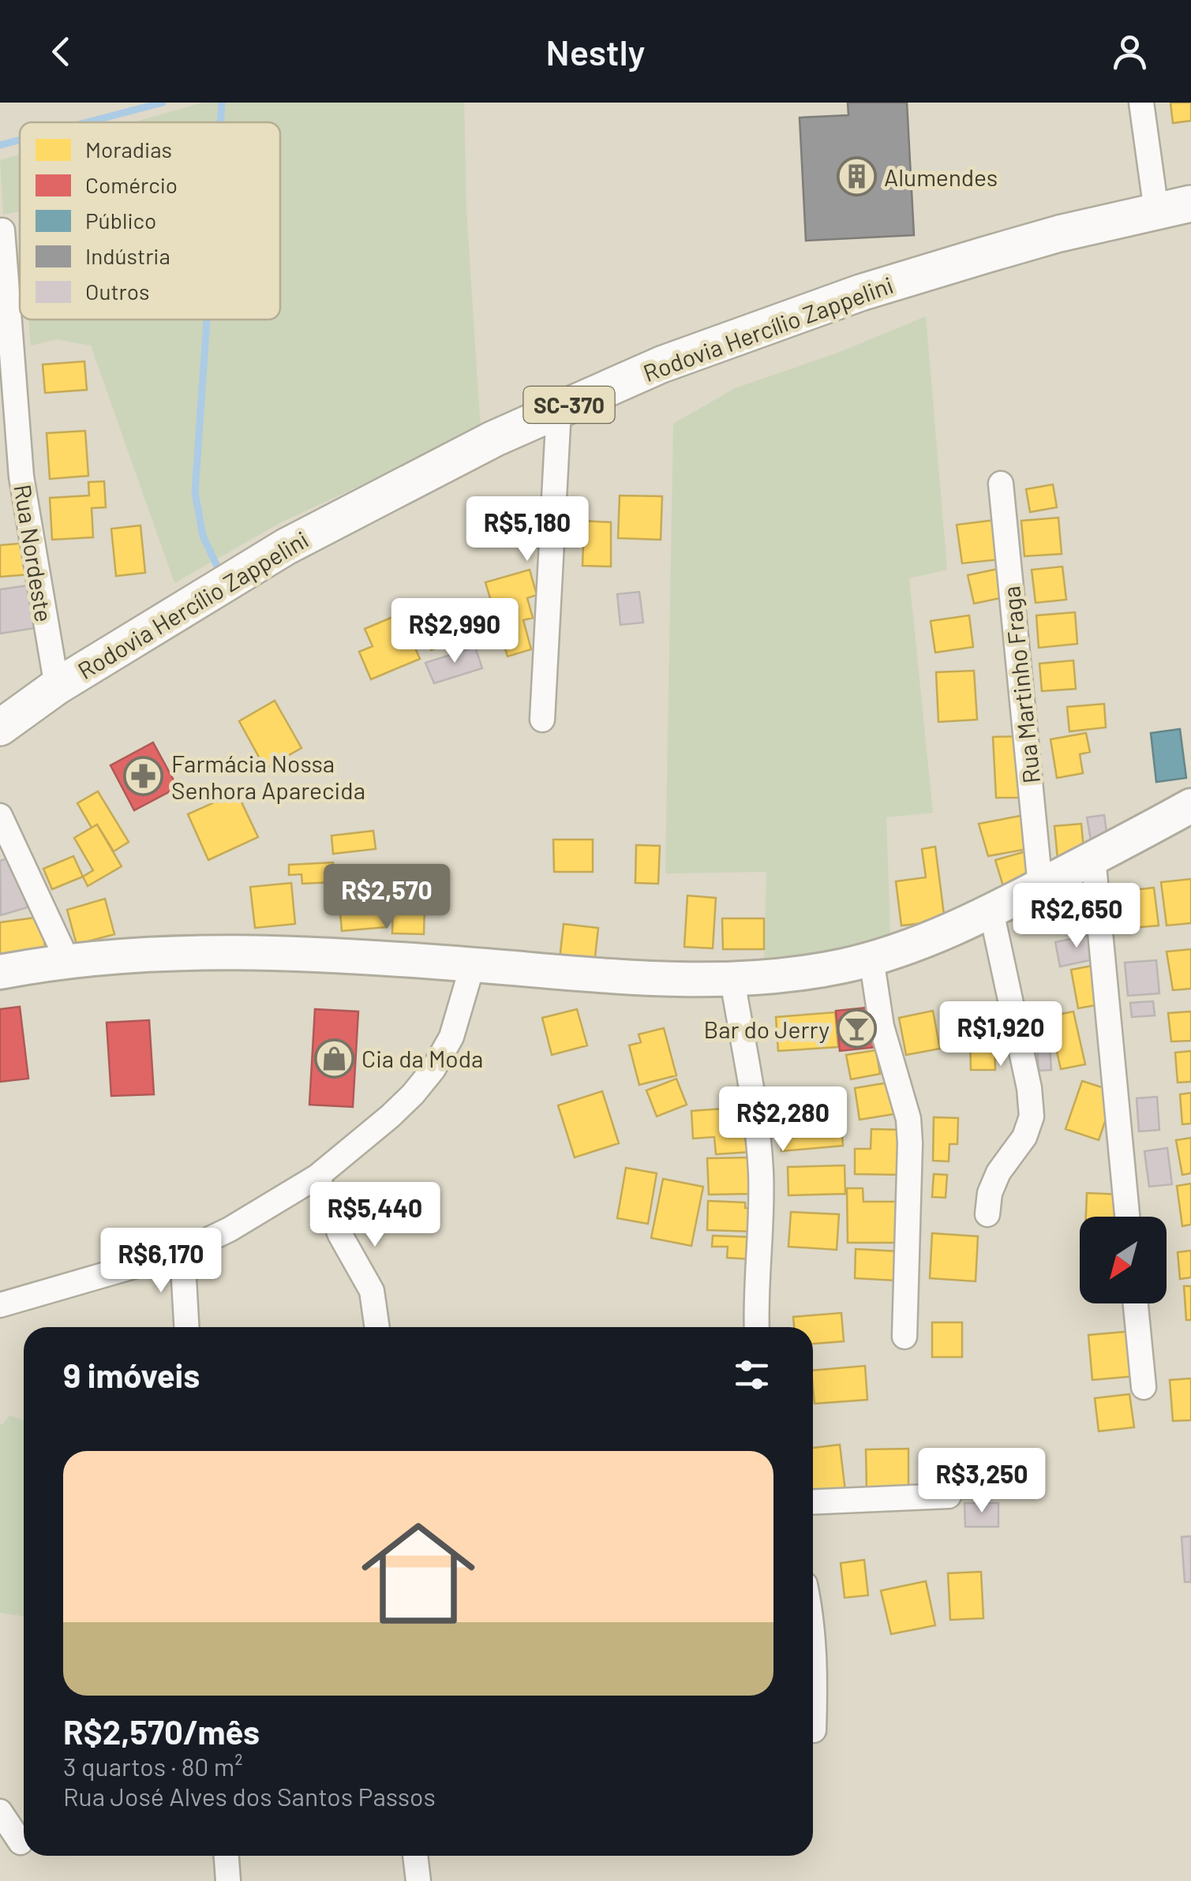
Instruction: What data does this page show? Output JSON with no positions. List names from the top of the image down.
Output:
{
  "streets": {
    "main road": ["Rodovia Hercílio Zappelini", "SC-370"],
    "street": ["Rua Nordeste", "Rua Martinho Fraga"]
  },
  "crossings": [
    ["Rodovia Hercílio Zappelini", "Rua Nordeste"]
  ],
  "places": {
    "building": ["Alumendes"],
    "pharmacy": ["Farmácia Nossa Senhora Aparecida"],
    "bar": ["Bar do Jerry"],
    "shop": ["Cia da Moda"]
  },
  "legend": [
    "Moradias",
    "Comércio",
    "Público",
    "Indústria",
    "Outros"
  ],
  "north": "bottom left",
  "page": {
    "header": "Nestly",
    "price": [
      "R$5,180",
      "R$2,990",
      "R$2,570",
      "R$2,650",
      "R$1,920",
      "R$2,280",
      "R$5,440",
      "R$6,170",
      "R$3,250"
    ],
    "heading": "9 imóveis",
    "list": [
      {
        "name": "R$2,570/mês",
        "note": "3 quartos · 80 m² · Rua José Alves dos Santos Passos"
      }
    ]
  }
}
